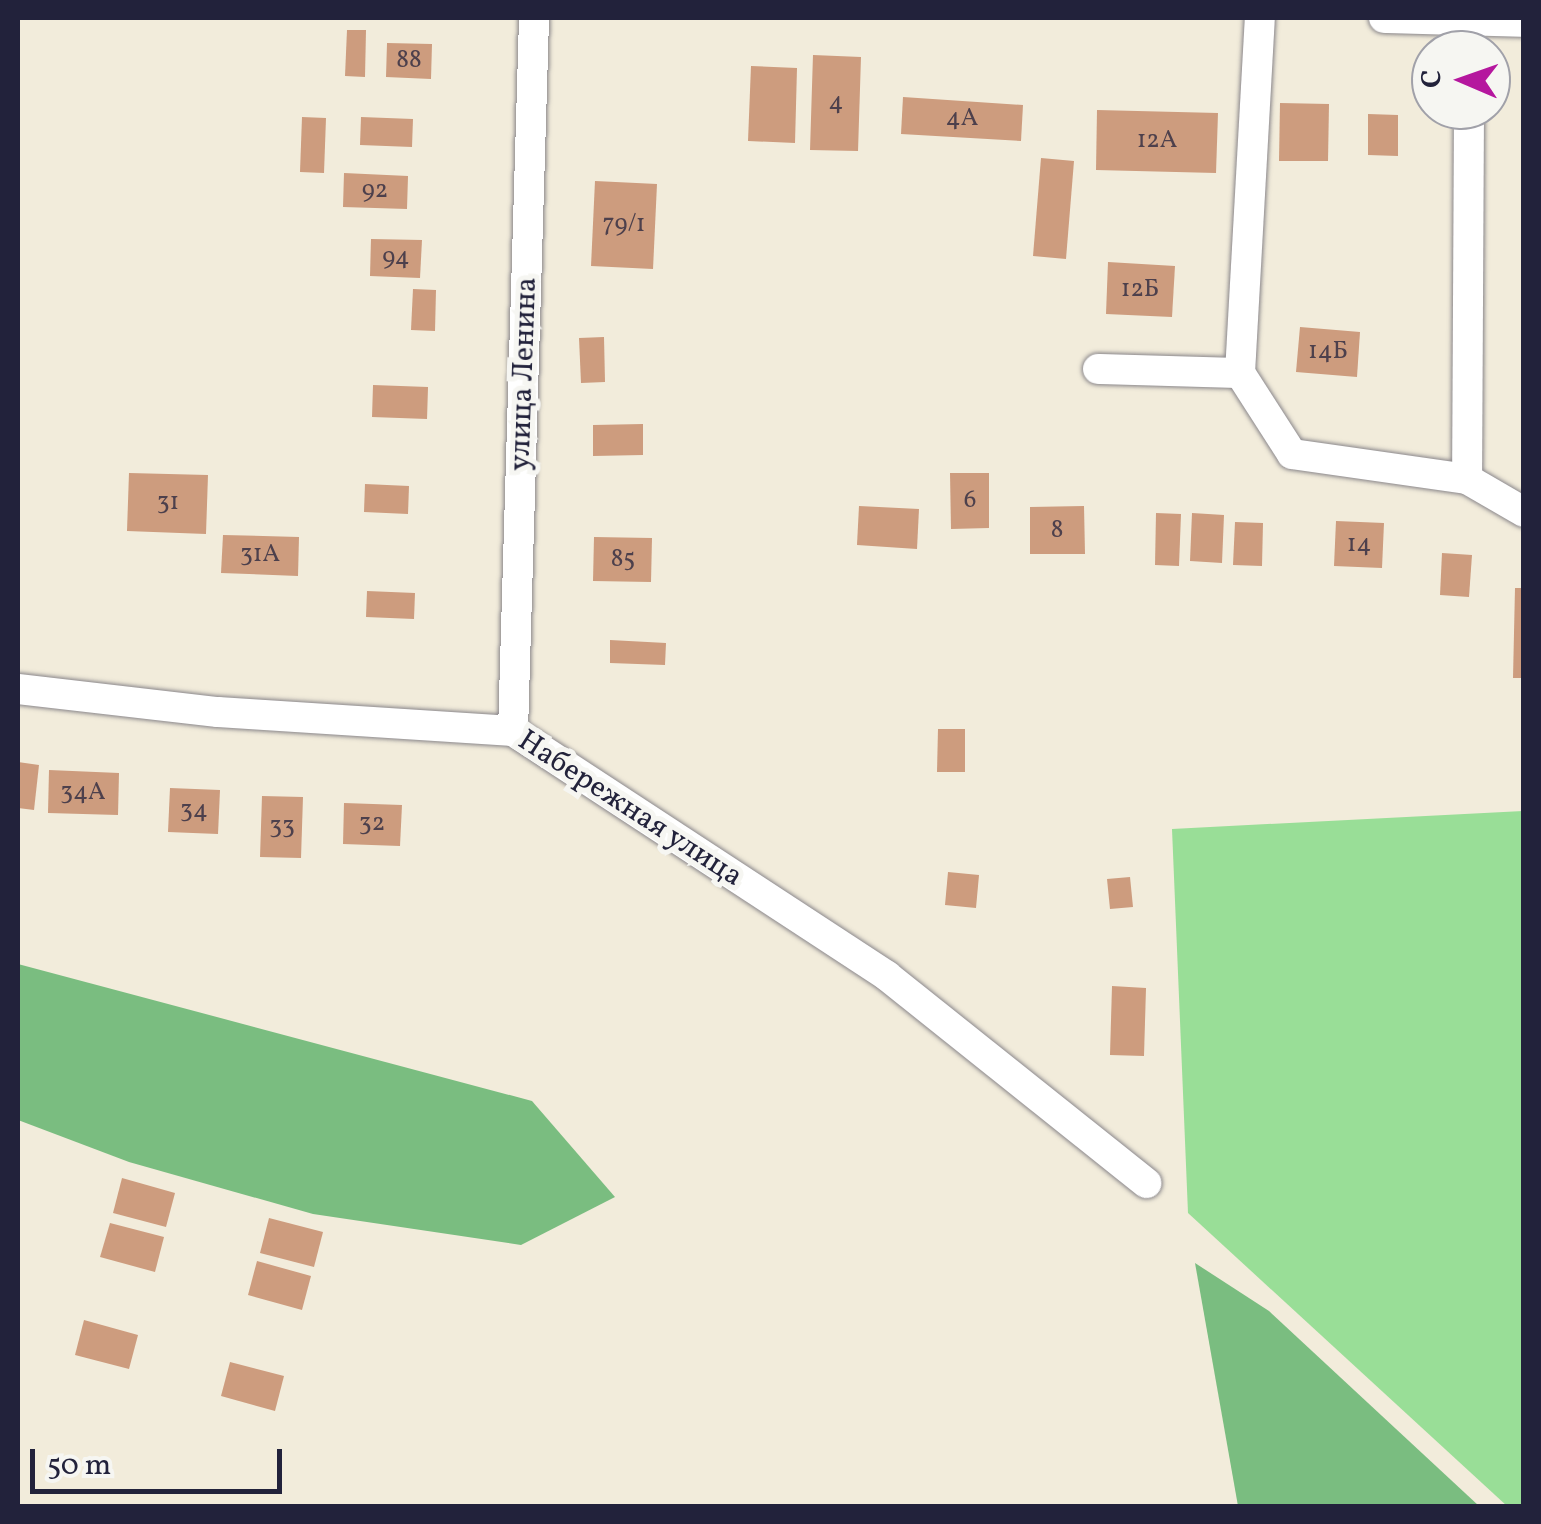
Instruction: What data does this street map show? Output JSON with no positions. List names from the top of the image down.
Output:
{
  "streets": {
    "street": ["улица Ленина", "Набережная улица"]
  },
  "crossings": [
    ["улица Ленина", "Набережная улица"]
  ],
  "house_numbers": [
    "88",
    "4",
    "4А",
    "12А",
    "92",
    "79/1",
    "94",
    "12Б",
    "14Б",
    "6",
    "31",
    "8",
    "14",
    "31А",
    "85",
    "34А",
    "34",
    "32",
    "33"
  ],
  "scale_bar": "50 m",
  "north": "left"
}
